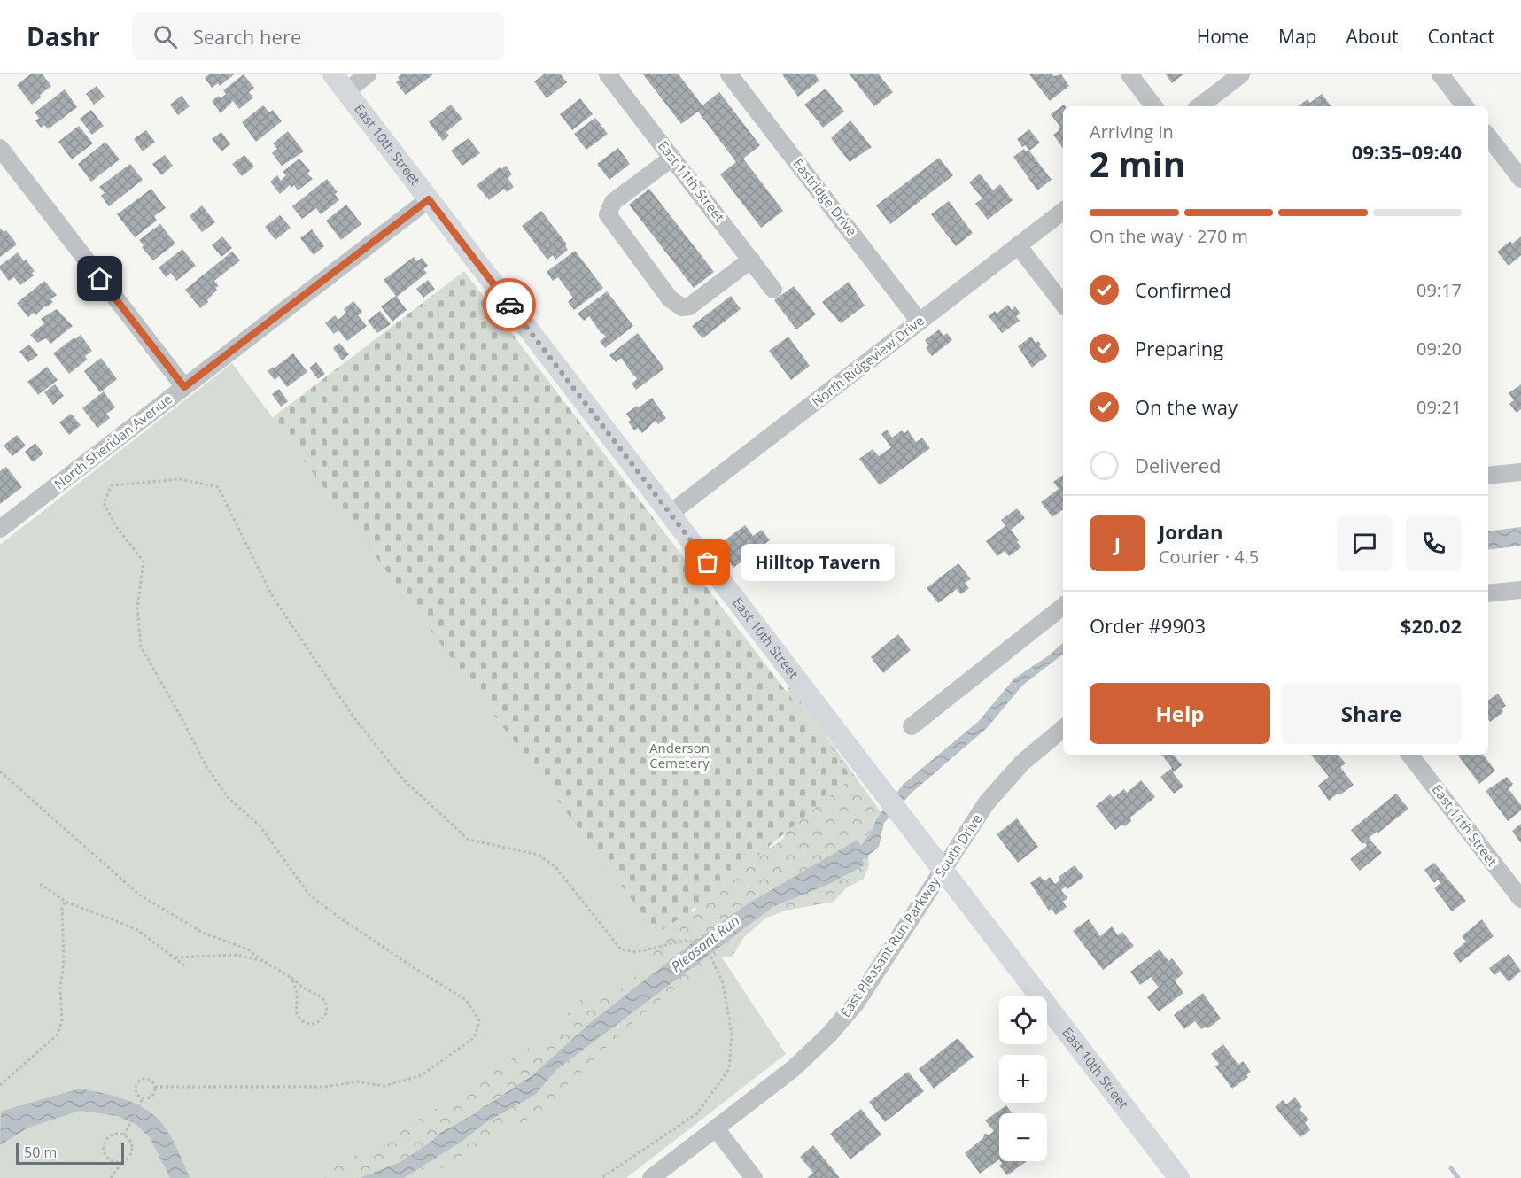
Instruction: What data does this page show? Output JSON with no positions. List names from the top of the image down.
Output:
{
  "streets": {
    "main road": ["East 10th Street"],
    "street": [
      "East 11th Street",
      "Eastridge Drive",
      "North Ridgeview Drive",
      "North Sheridan Avenue",
      "East Pleasant Run Parkway South Drive"
    ]
  },
  "crossings": [
    ["East 10th Street", "North Ridgeview Drive"],
    ["East 10th Street", "North Sheridan Avenue"],
    ["East 10th Street", "East Pleasant Run Parkway South Drive"],
    ["Eastridge Drive", "North Ridgeview Drive"]
  ],
  "water": ["Pleasant Run"],
  "parks": ["Anderson Cemetery"],
  "places": ["Hilltop Tavern"],
  "scale_bar": "50 m",
  "page": {
    "header": "Dashr",
    "search": "Search here",
    "nav": [
      "Home",
      "Map",
      "About",
      "Contact"
    ],
    "heading": ["2 min", "Arriving in", "09:35–09:40"],
    "panel": [
      "Jordan",
      "Courier · 4.5",
      "Order #9903",
      "$20.02"
    ],
    "bar": "On the way · 270 m",
    "list": [
      ["Confirmed", "09:17"],
      ["Preparing", "09:20"],
      ["On the way", "09:21"],
      "Delivered"
    ],
    "round": "J",
    "bubble": "Hilltop Tavern",
    "buttons": ["Help", "Share"],
    "map_buttons": ["+", "−"],
    "scale": "50 m"
  }
}
